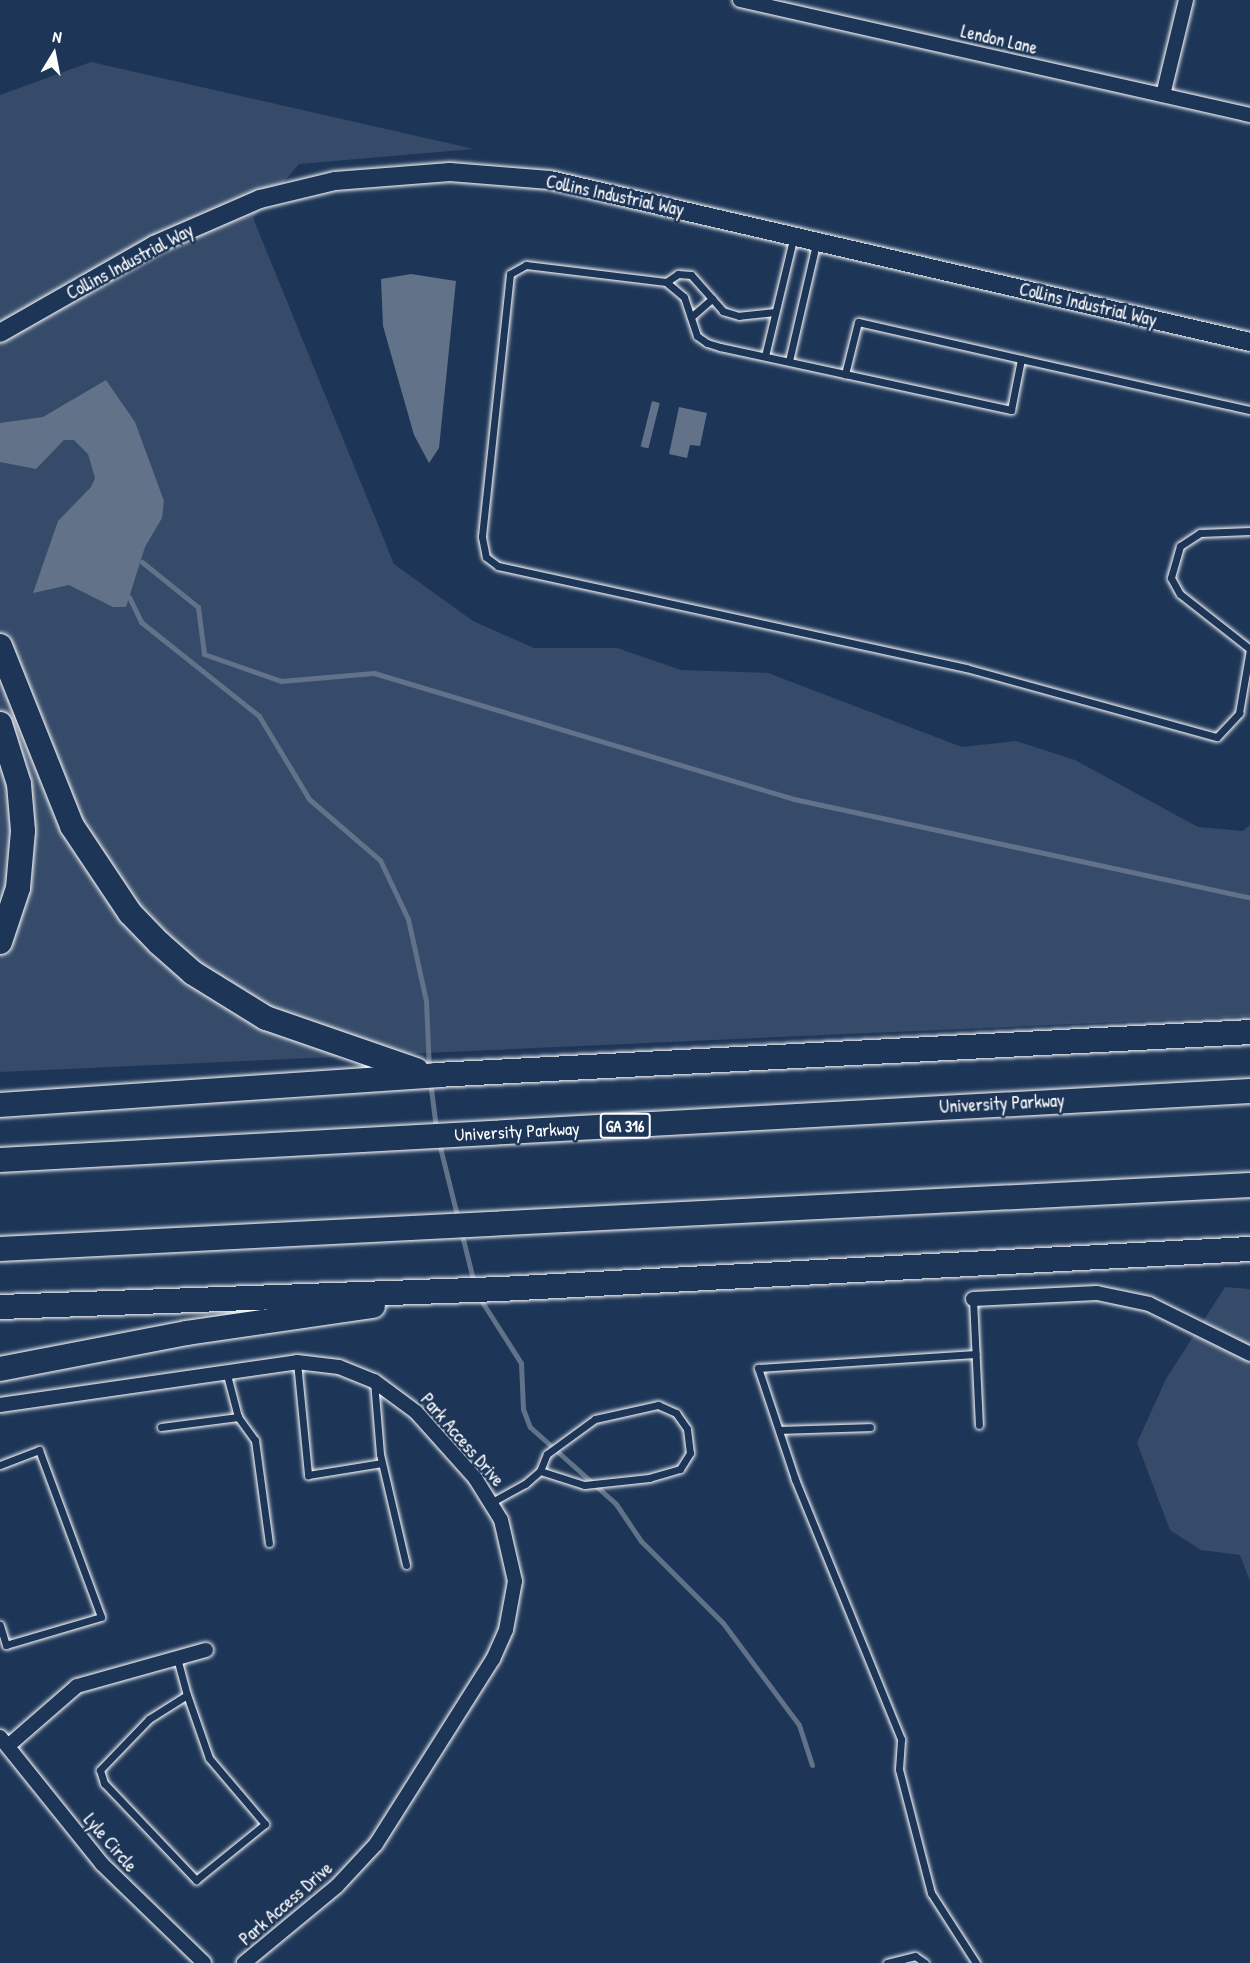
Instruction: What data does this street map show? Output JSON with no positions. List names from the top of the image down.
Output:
{
  "streets": {
    "highway": ["University Parkway", "GA 316"],
    "street": [
      "Lendon Lane",
      "Collins Industrial Way",
      "Park Access Drive",
      "Lyle Circle"
    ]
  },
  "north": "top"
}
